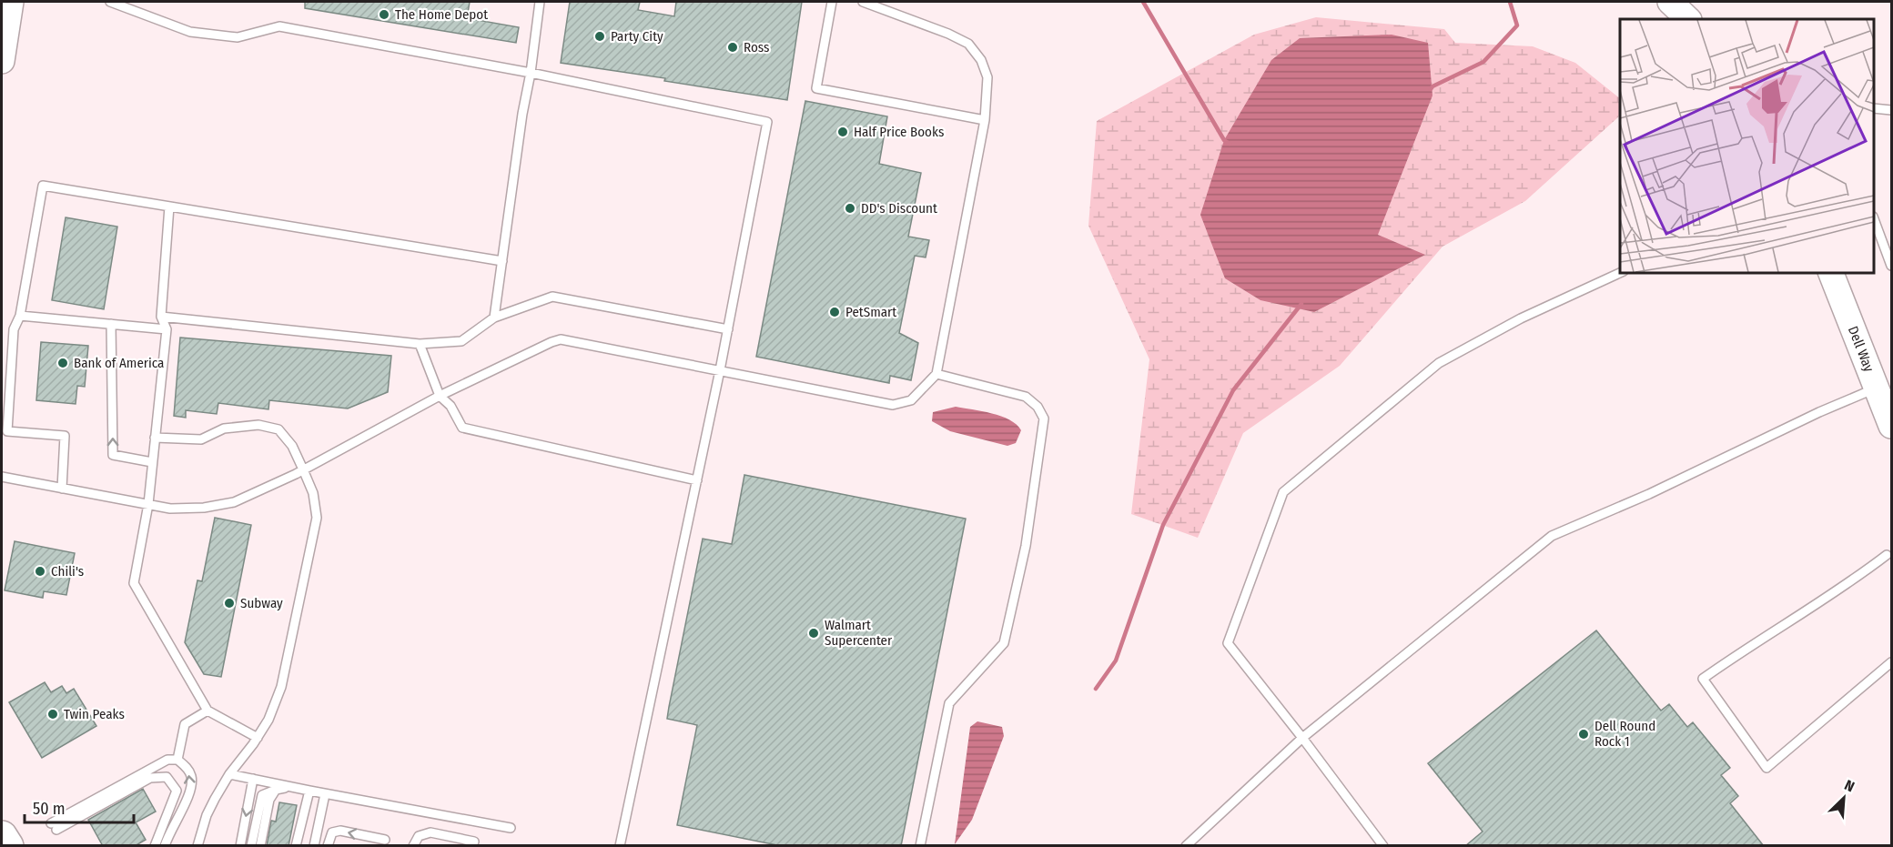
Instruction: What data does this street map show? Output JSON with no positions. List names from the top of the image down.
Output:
{
  "streets": {
    "street": ["Dell Way"]
  },
  "places": [
    "The Home Depot",
    "Party City",
    "Ross",
    "Half Price Books",
    "DD's Discount",
    "PetSmart",
    "Bank of America",
    "Chili's",
    "Subway",
    "Walmart Supercenter",
    "Twin Peaks",
    "Dell Round Rock 1"
  ],
  "scale_bar": "50 m",
  "north": "top right"
}
